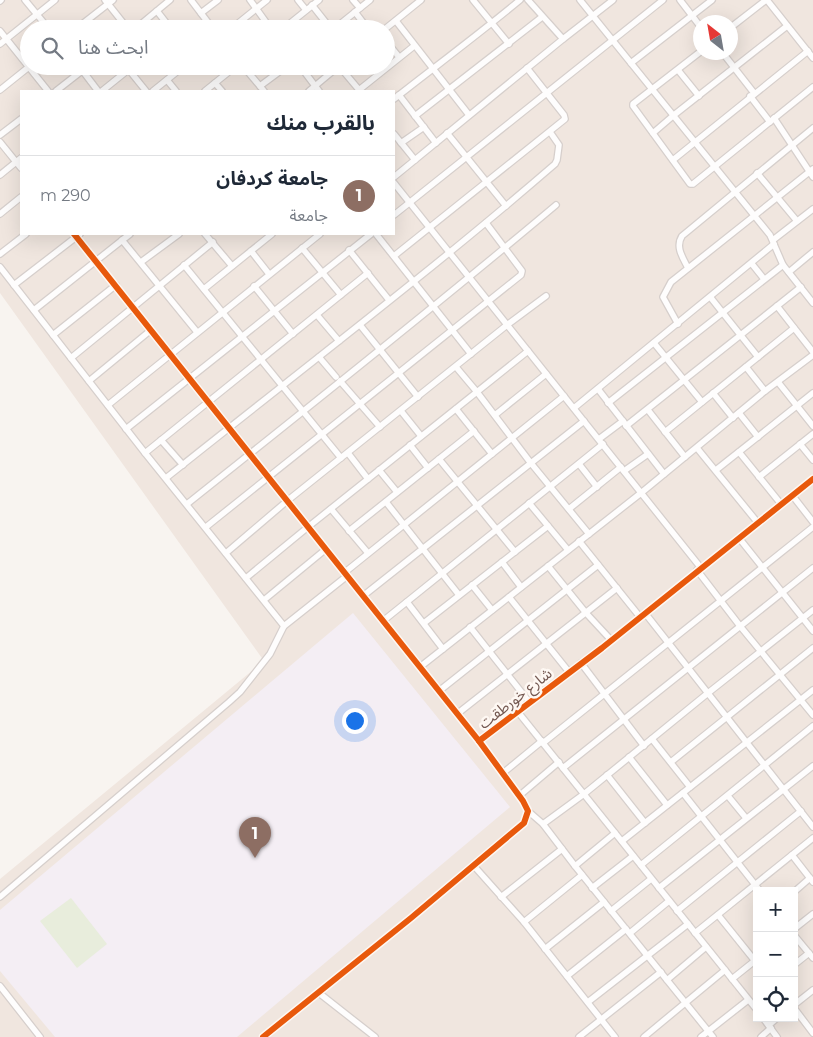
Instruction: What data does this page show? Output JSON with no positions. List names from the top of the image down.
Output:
{
  "streets": {
    "street": ["شارع خورطقت"]
  },
  "north": "top left",
  "page": {
    "search": "ابحث هنا",
    "heading": "بالقرب منك",
    "list": [
      {
        "mark": "1",
        "name": "جامعة كردفان",
        "note": "جامعة",
        "value": "290 m"
      }
    ],
    "pins": "1",
    "map_buttons": ["+", "−"]
  }
}
